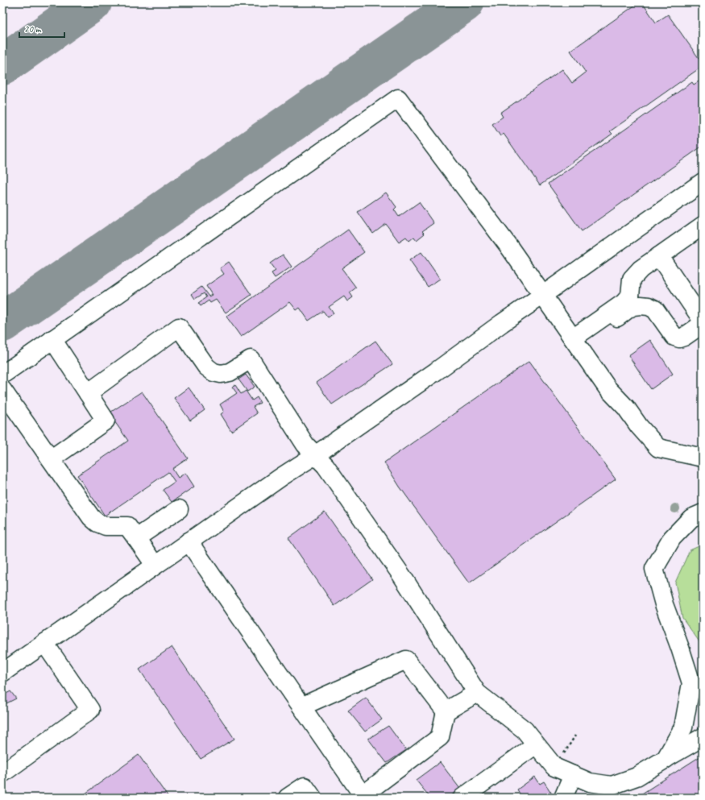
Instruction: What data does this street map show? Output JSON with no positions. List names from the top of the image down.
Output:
{
  "scale_bar": "20 m"
}
